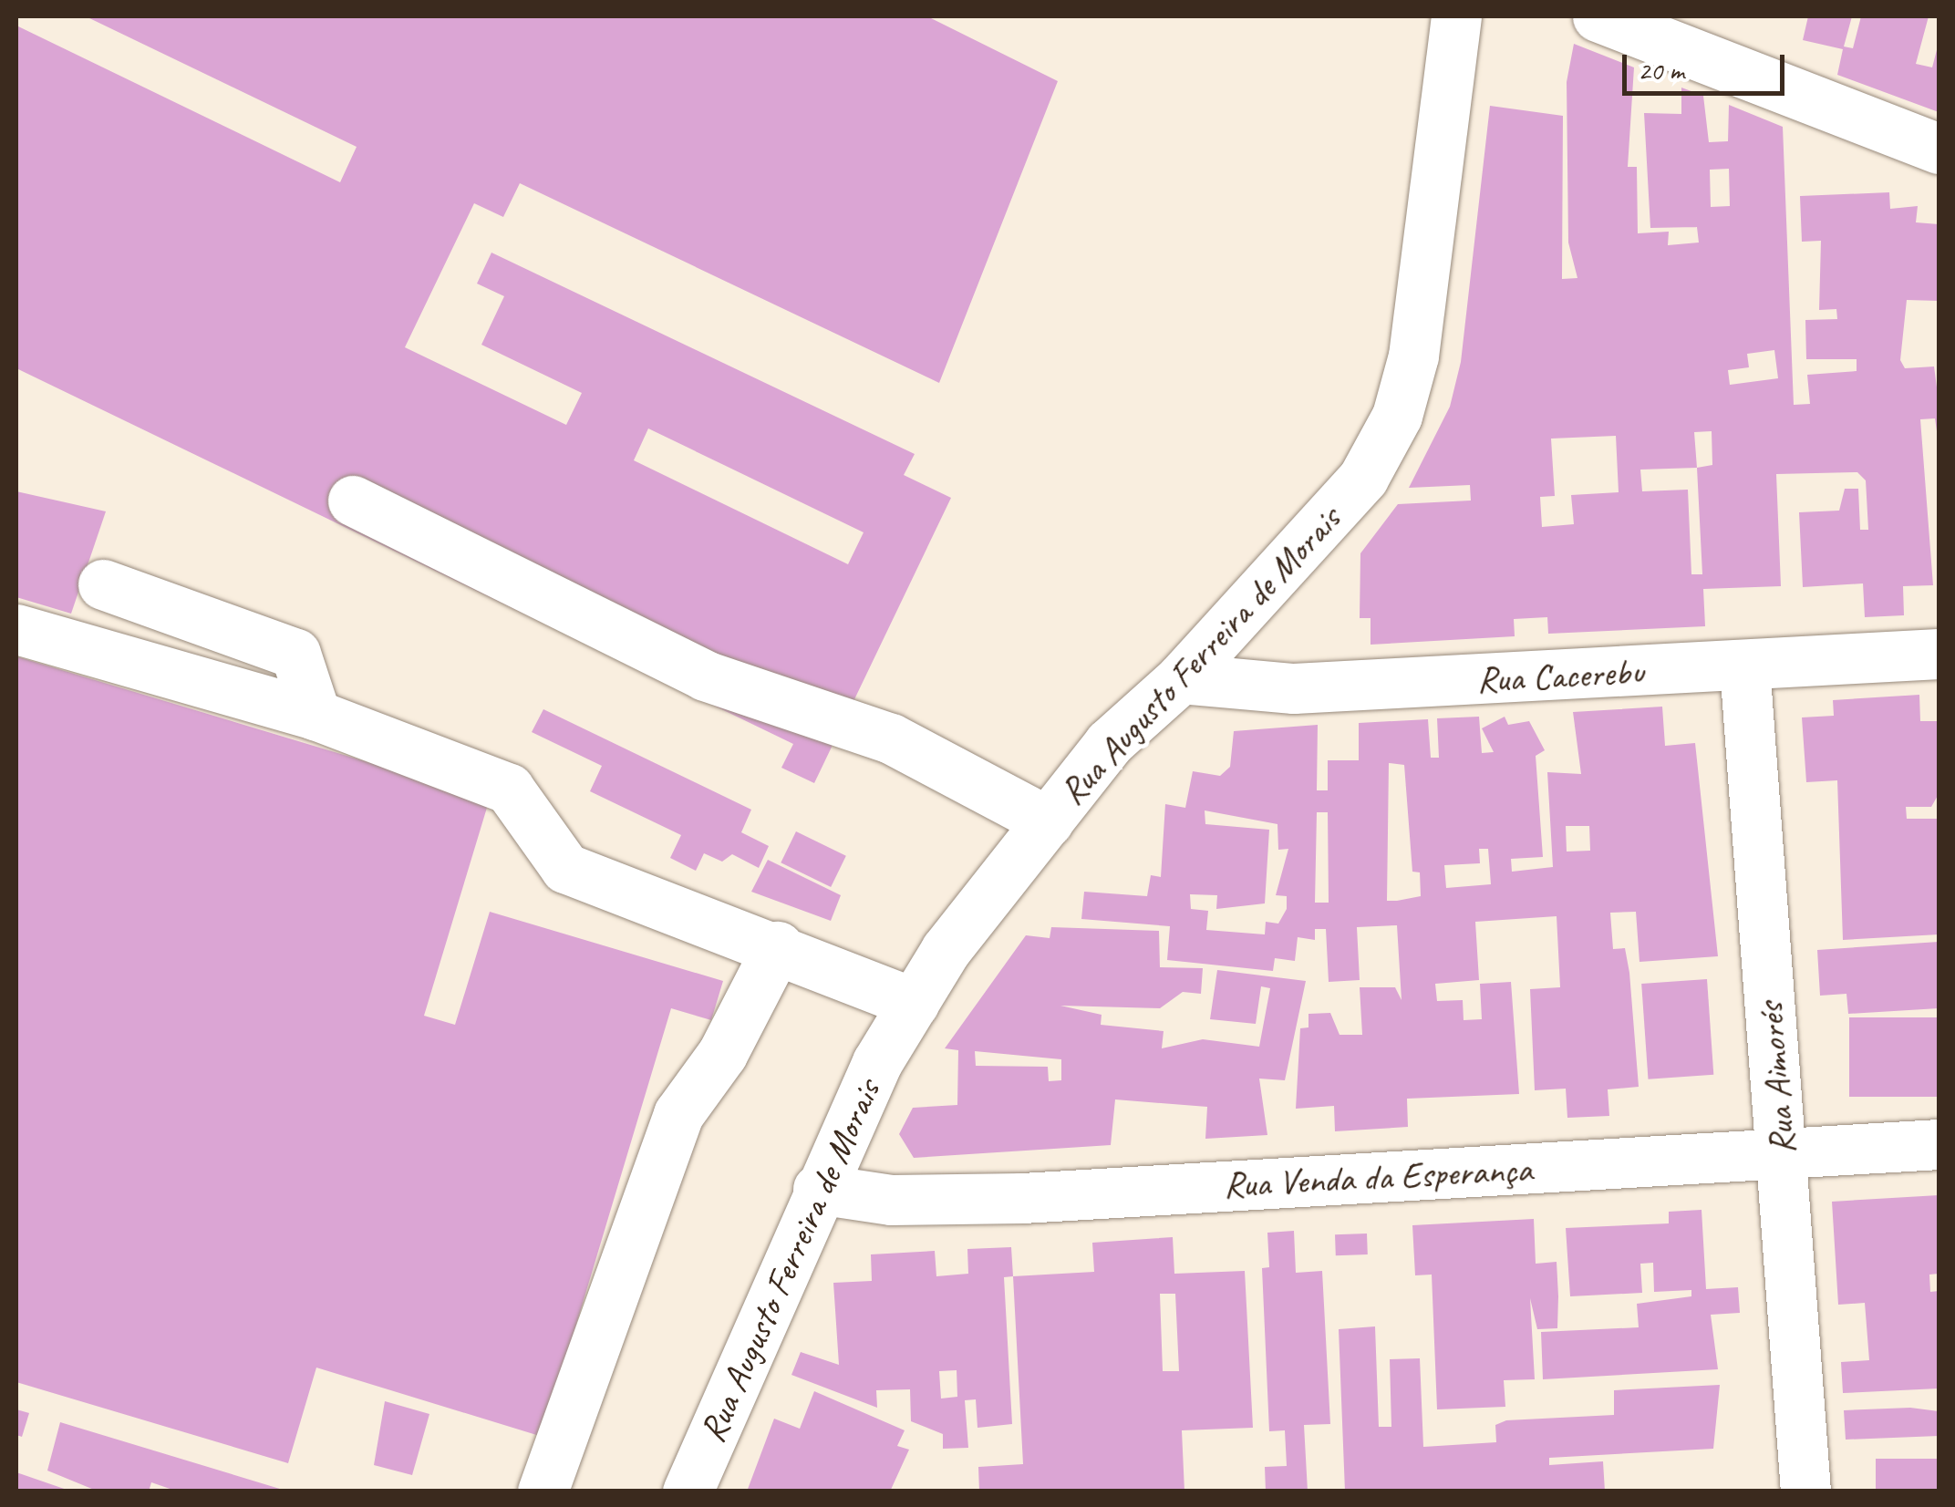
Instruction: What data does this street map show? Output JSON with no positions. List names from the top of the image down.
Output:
{
  "streets": {
    "street": [
      "Rua Augusto Ferreira de Morais",
      "Rua Cacerebu",
      "Rua Aimorés",
      "Rua Venda da Esperança"
    ]
  },
  "crossings": [
    ["Rua Augusto Ferreira de Morais", "Rua Cacerebu"],
    ["Rua Augusto Ferreira de Morais", "Rua Venda da Esperança"],
    ["Rua Cacerebu", "Rua Aimorés"],
    ["Rua Aimorés", "Rua Venda da Esperança"]
  ],
  "scale_bar": "20 m"
}
